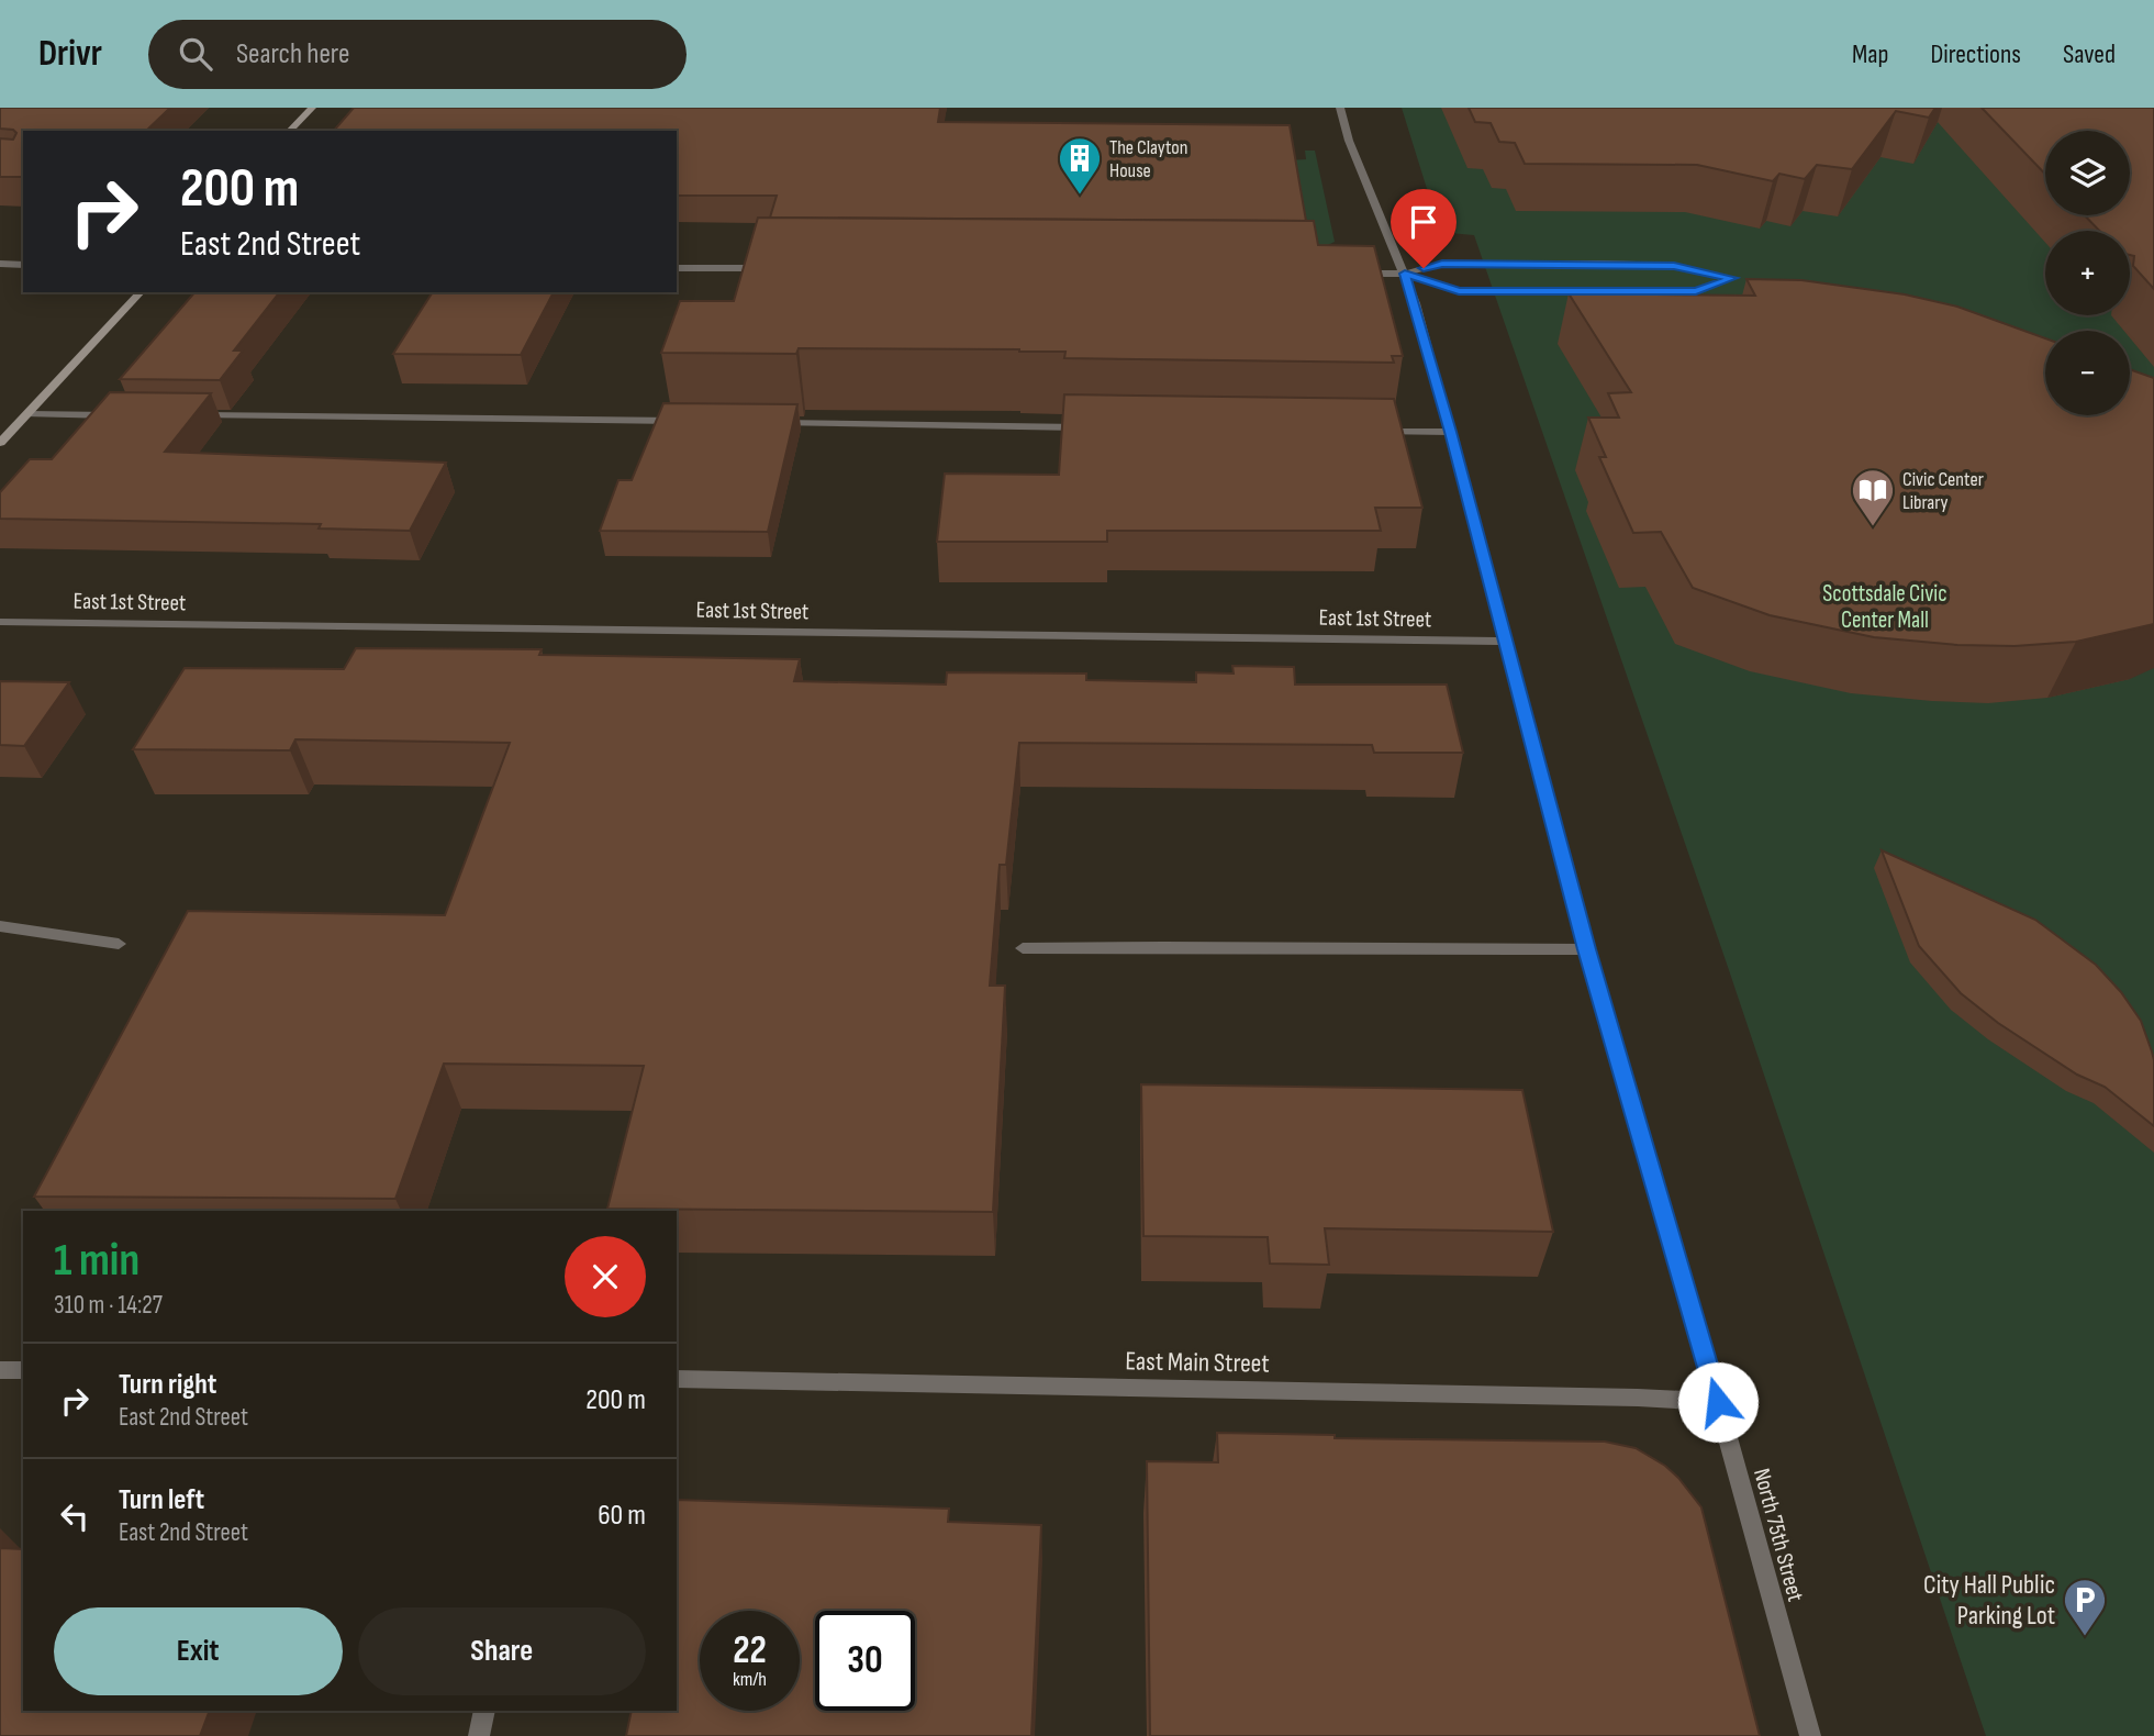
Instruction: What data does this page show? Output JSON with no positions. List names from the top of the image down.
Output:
{
  "streets": {
    "street": ["East 1st Street", "East Main Street", "North 75th Street"]
  },
  "crossings": [
    ["East 1st Street", "North 75th Street"],
    ["East Main Street", "North 75th Street"]
  ],
  "parks": ["Scottsdale Civic Center Mall"],
  "places": {
    "building": ["The Clayton House"],
    "library": ["Civic Center Library"],
    "parking": ["City Hall Public Parking Lot"]
  },
  "page": {
    "header": "Drivr",
    "search": "Search here",
    "nav": ["Map", "Directions", "Saved"],
    "map_buttons": ["+", "−"],
    "turn": ["200 m", "East 2nd Street"],
    "heading": ["1 min", "310 m · 14:27"],
    "list": [
      {
        "name": "Turn right",
        "note": "East 2nd Street",
        "value": "200 m"
      },
      {
        "name": "Turn left",
        "note": "East 2nd Street",
        "value": "60 m"
      }
    ],
    "buttons": ["Exit", "Share"],
    "speed": "22 km/h",
    "limit": "30"
  }
}
